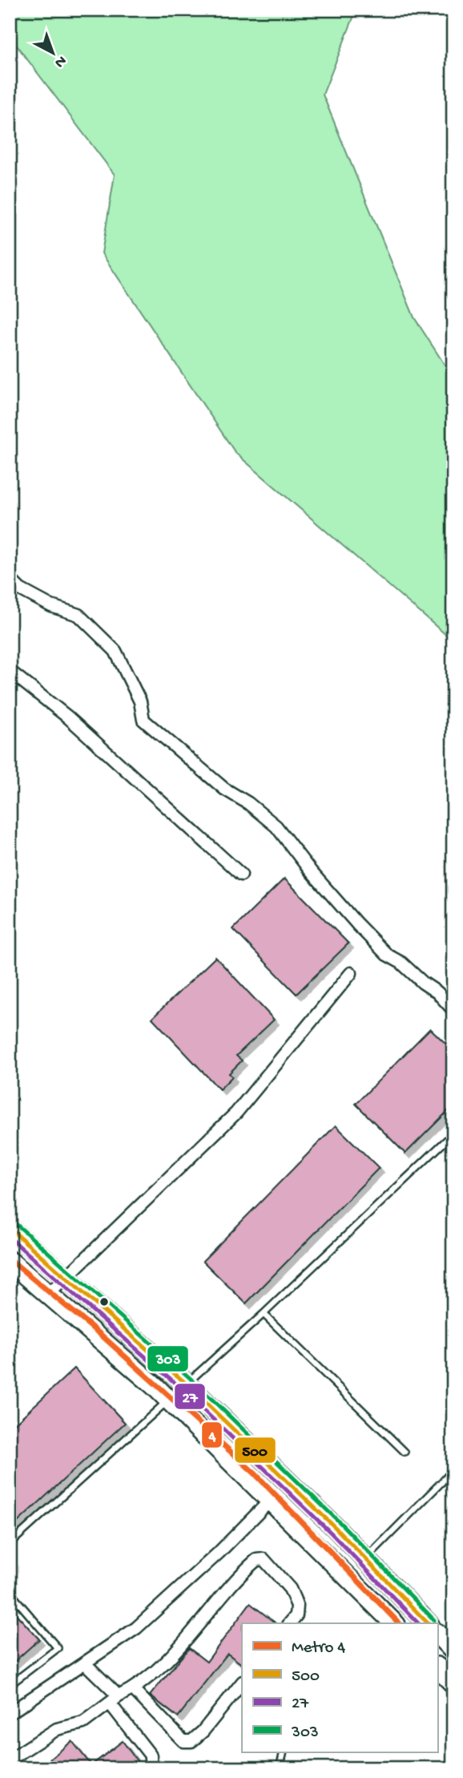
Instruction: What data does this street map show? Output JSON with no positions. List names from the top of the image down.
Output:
{
  "lines": [
    "transit line 303",
    "transit line 500",
    "transit line 27",
    "metro line 4"
  ],
  "legend": [
    "Metro 4",
    "500",
    "27",
    "303"
  ],
  "north": "bottom right"
}
